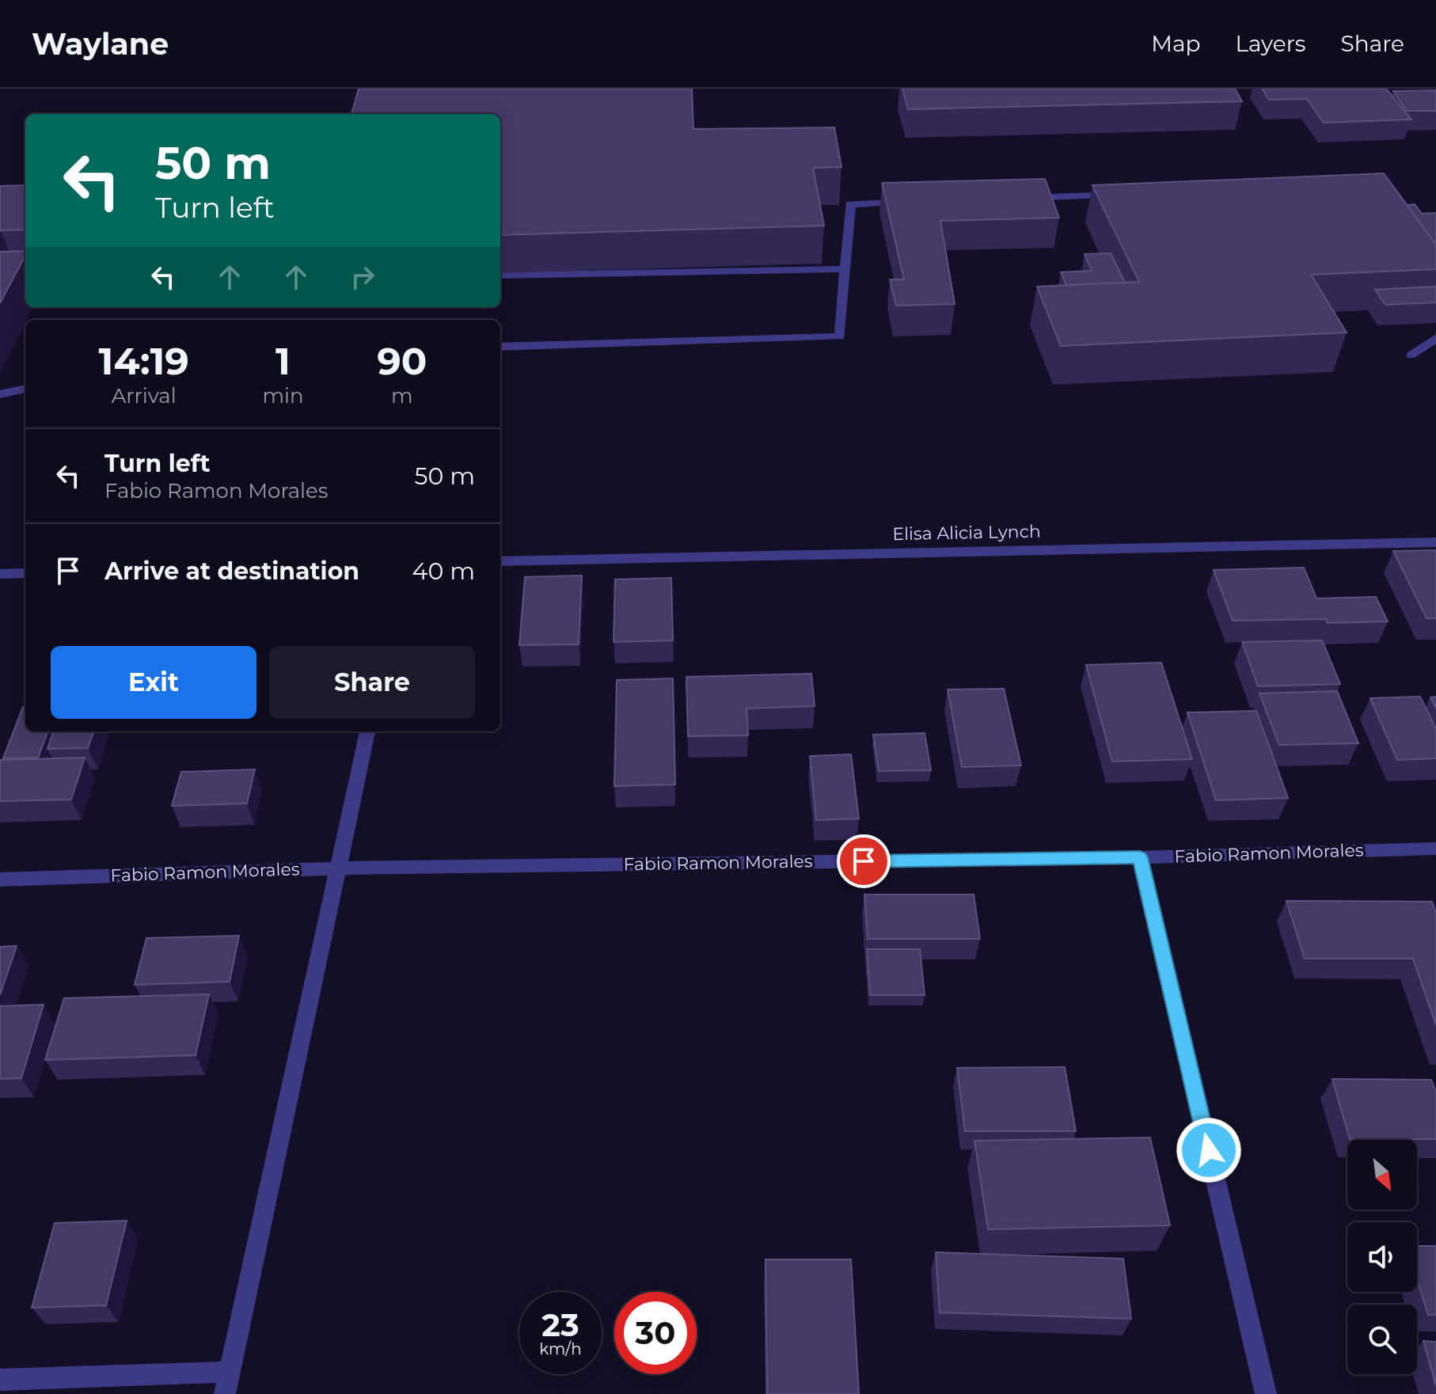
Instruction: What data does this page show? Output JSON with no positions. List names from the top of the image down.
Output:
{
  "streets": {
    "street": ["Elisa Alicia Lynch", "Fabio Ramon Morales"]
  },
  "north": "bottom right",
  "page": {
    "header": "Waylane",
    "nav": ["Map", "Layers", "Share"],
    "turn": ["50 m", "Turn left"],
    "eta": [
      "14:19",
      "Arrival",
      "1",
      "min",
      "90",
      "m"
    ],
    "list": [
      {
        "name": "Turn left",
        "note": "Fabio Ramon Morales",
        "value": "50 m"
      },
      {
        "name": "Arrive at destination",
        "value": "40 m"
      }
    ],
    "buttons": ["Exit", "Share"],
    "speed": "23 km/h",
    "limit": "30"
  }
}
